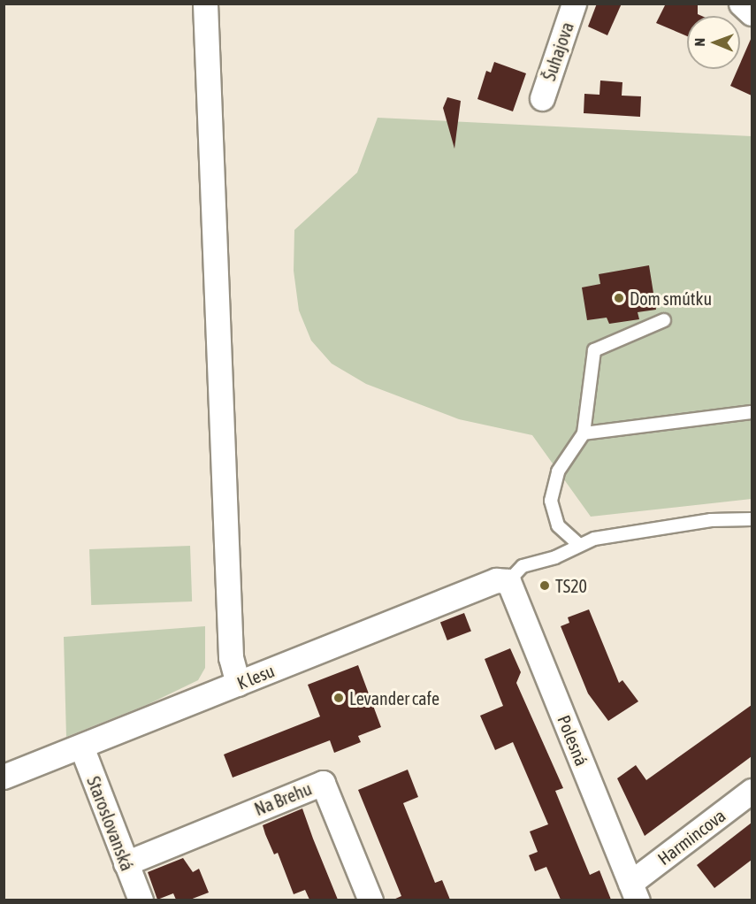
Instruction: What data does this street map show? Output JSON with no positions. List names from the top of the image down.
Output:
{
  "streets": {
    "street": [
      "Šuhajova",
      "K lesu",
      "Polesná",
      "Na Brehu",
      "Staroslovanská",
      "Harmincova"
    ]
  },
  "crossings": [
    ["K lesu", "Polesná"],
    ["K lesu", "Staroslovanská"],
    ["Polesná", "Harmincova"],
    ["Na Brehu", "Staroslovanská"]
  ],
  "places": ["Dom smútku", "TS20", "Levander cafe"],
  "north": "left"
}
